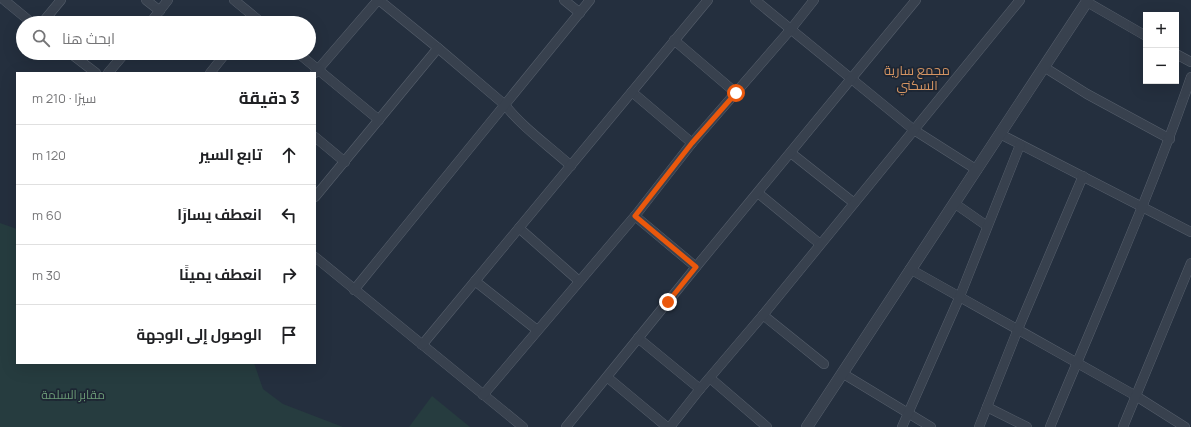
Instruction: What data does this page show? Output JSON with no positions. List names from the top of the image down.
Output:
{
  "districts": ["مجمع سارية السكني"],
  "parks": ["مقابر السلمة"],
  "page": {
    "map_buttons": ["+", "−"],
    "search": "ابحث هنا",
    "heading": ["3 دقيقة", "سيرًا · 210 m"],
    "list": [
      ["تابع السير", "120 m"],
      ["انعطف يسارًا", "60 m"],
      ["انعطف يمينًا", "30 m"],
      "الوصول إلى الوجهة"
    ]
  }
}
